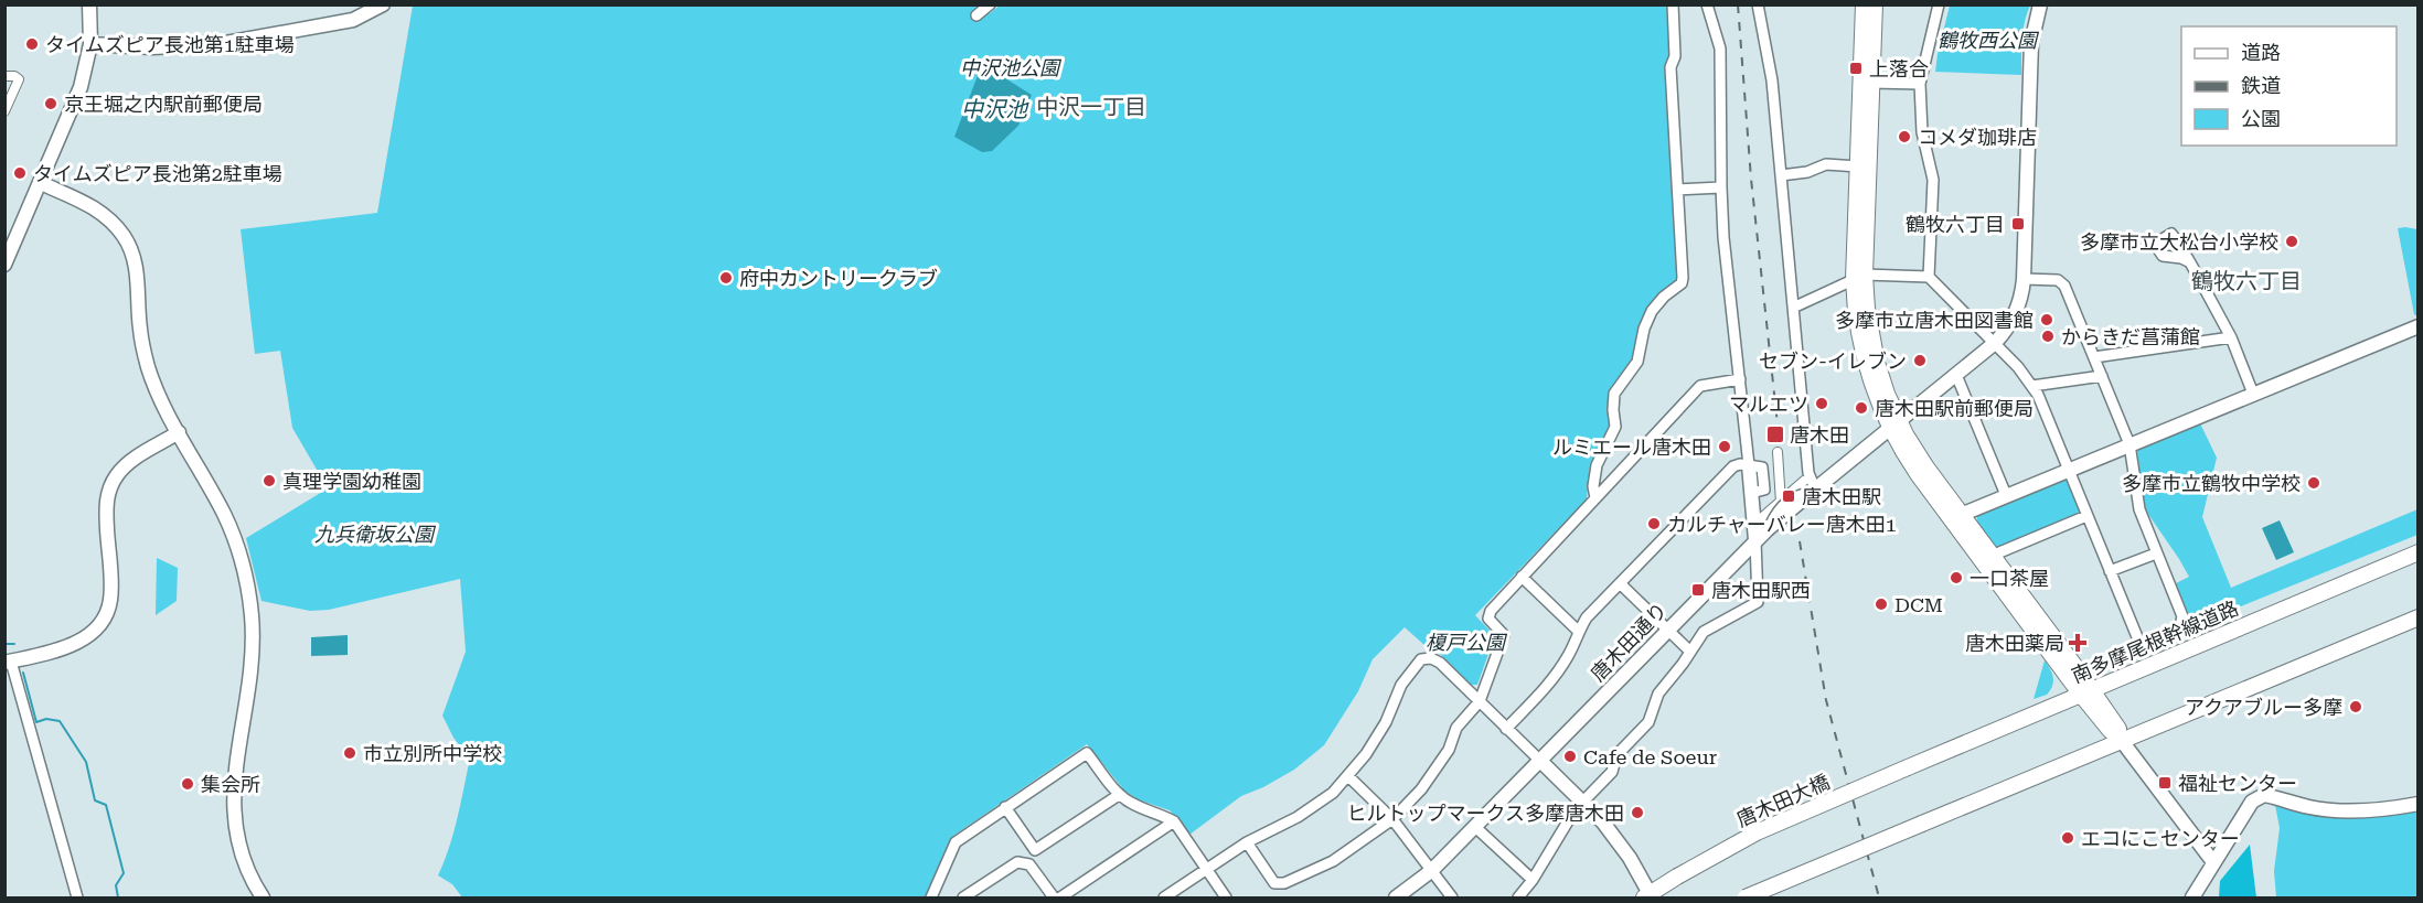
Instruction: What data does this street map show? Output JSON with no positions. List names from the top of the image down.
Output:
{
  "streets": {
    "main road": ["南多摩尾根幹線道路", "唐木田大橋"],
    "street": ["唐木田通り"]
  },
  "crossings": [
    ["南多摩尾根幹線道路", "唐木田大橋"]
  ],
  "districts": ["中沢一丁目", "鶴牧六丁目"],
  "water": ["中沢池"],
  "parks": [
    "鶴牧西公園",
    "中沢池公園",
    "九兵衛坂公園",
    "榎戸公園"
  ],
  "places": {
    "other": [
      "タイムズピア長池第1駐車場",
      "京王堀之内駅前郵便局",
      "コメダ珈琲店",
      "タイムズピア長池第2駐車場",
      "多摩市立大松台小学校",
      "府中カントリークラブ",
      "多摩市立唐木田図書館",
      "からきだ菖蒲館",
      "セブン-イレブン",
      "マルエツ",
      "唐木田駅前郵便局",
      "ルミエール唐木田",
      "真理学園幼稚園",
      "多摩市立鶴牧中学校",
      "カルチャーバレー唐木田1",
      "一口茶屋",
      "DCM",
      "アクアブルー多摩",
      "市立別所中学校",
      "Cafe de Soeur",
      "集会所",
      "ヒルトップマークス多摩唐木田",
      "エコにこセンター"
    ],
    "transit": [
      "上落合",
      "鶴牧六丁目",
      "唐木田",
      "唐木田駅",
      "唐木田駅西",
      "福祉センター"
    ],
    "health": ["唐木田薬局"]
  },
  "legend": ["道路", "鉄道", "公園"]
}
